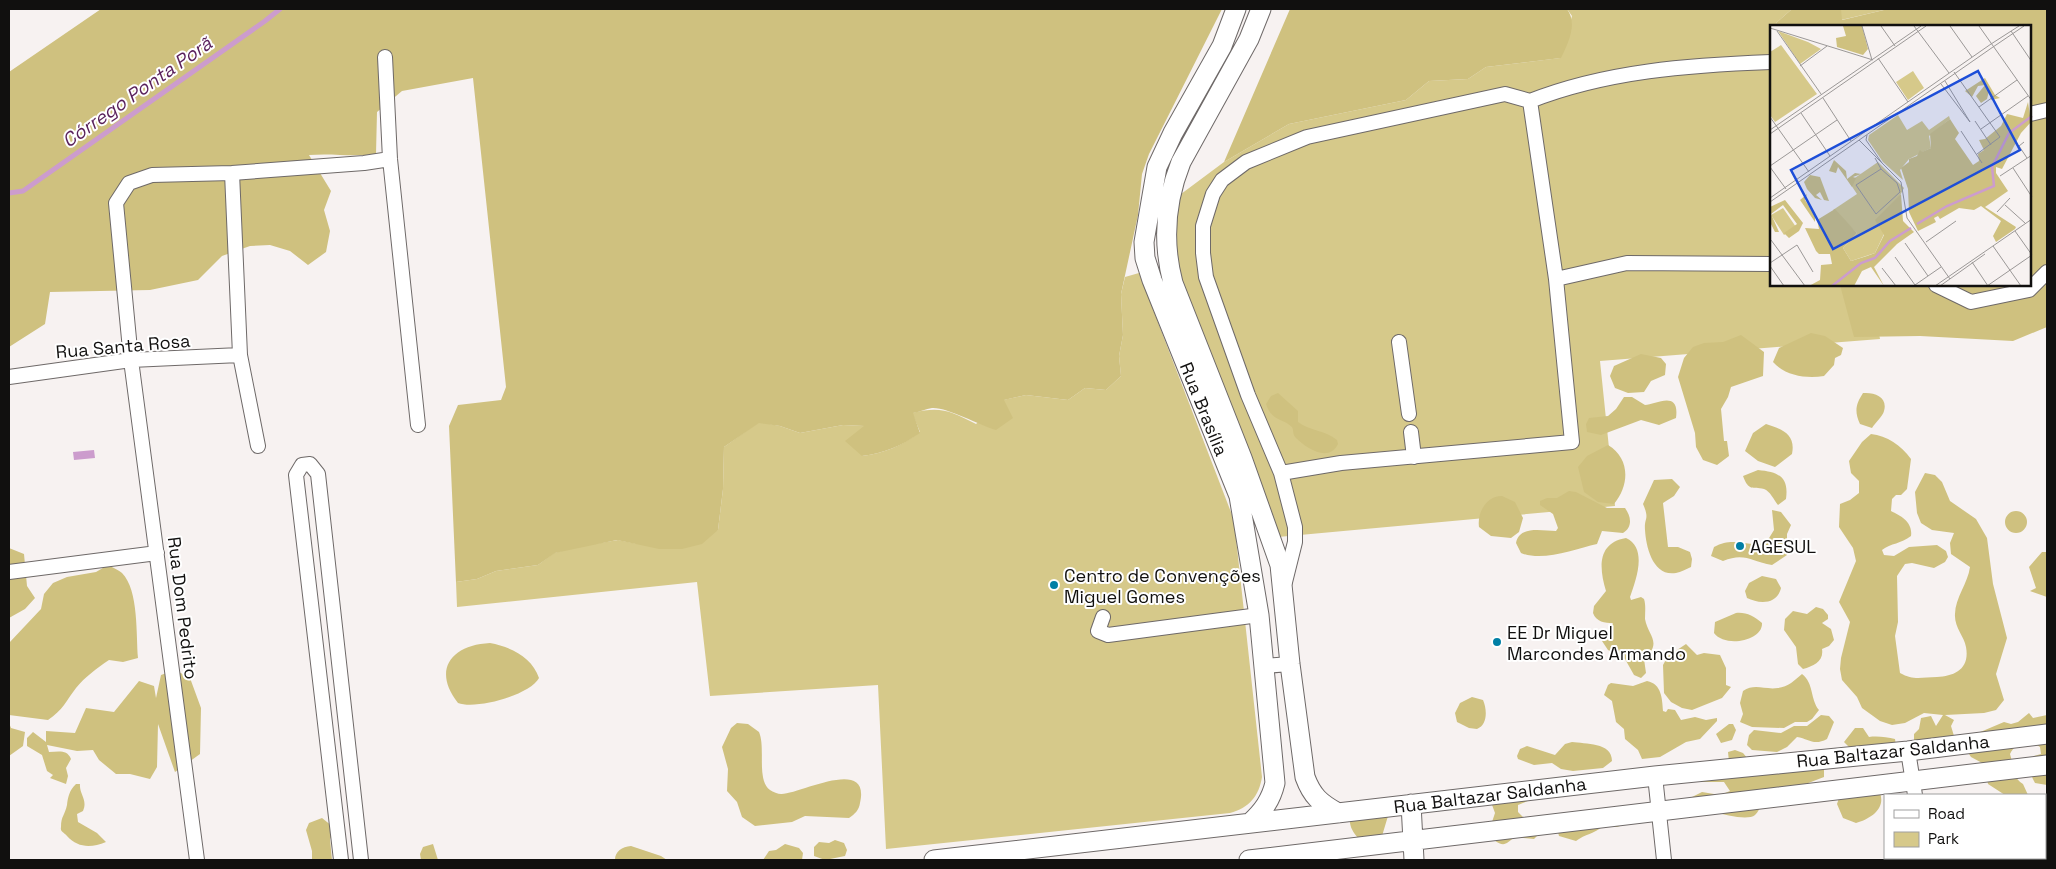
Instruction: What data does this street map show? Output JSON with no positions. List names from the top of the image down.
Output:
{
  "streets": {
    "main road": ["Rua Brasília", "Rua Baltazar Saldanha"],
    "street": ["Rua Santa Rosa", "Rua Dom Pedrito"]
  },
  "crossings": [
    ["Rua Santa Rosa", "Rua Dom Pedrito"],
    ["Rua Brasília", "Rua Baltazar Saldanha"]
  ],
  "water": ["Córrego Ponta Porã"],
  "places": ["AGESUL", "Centro de Convenções Miguel Gomes", "EE Dr Miguel Marcondes Armando"],
  "legend": ["Road", "Park"]
}
